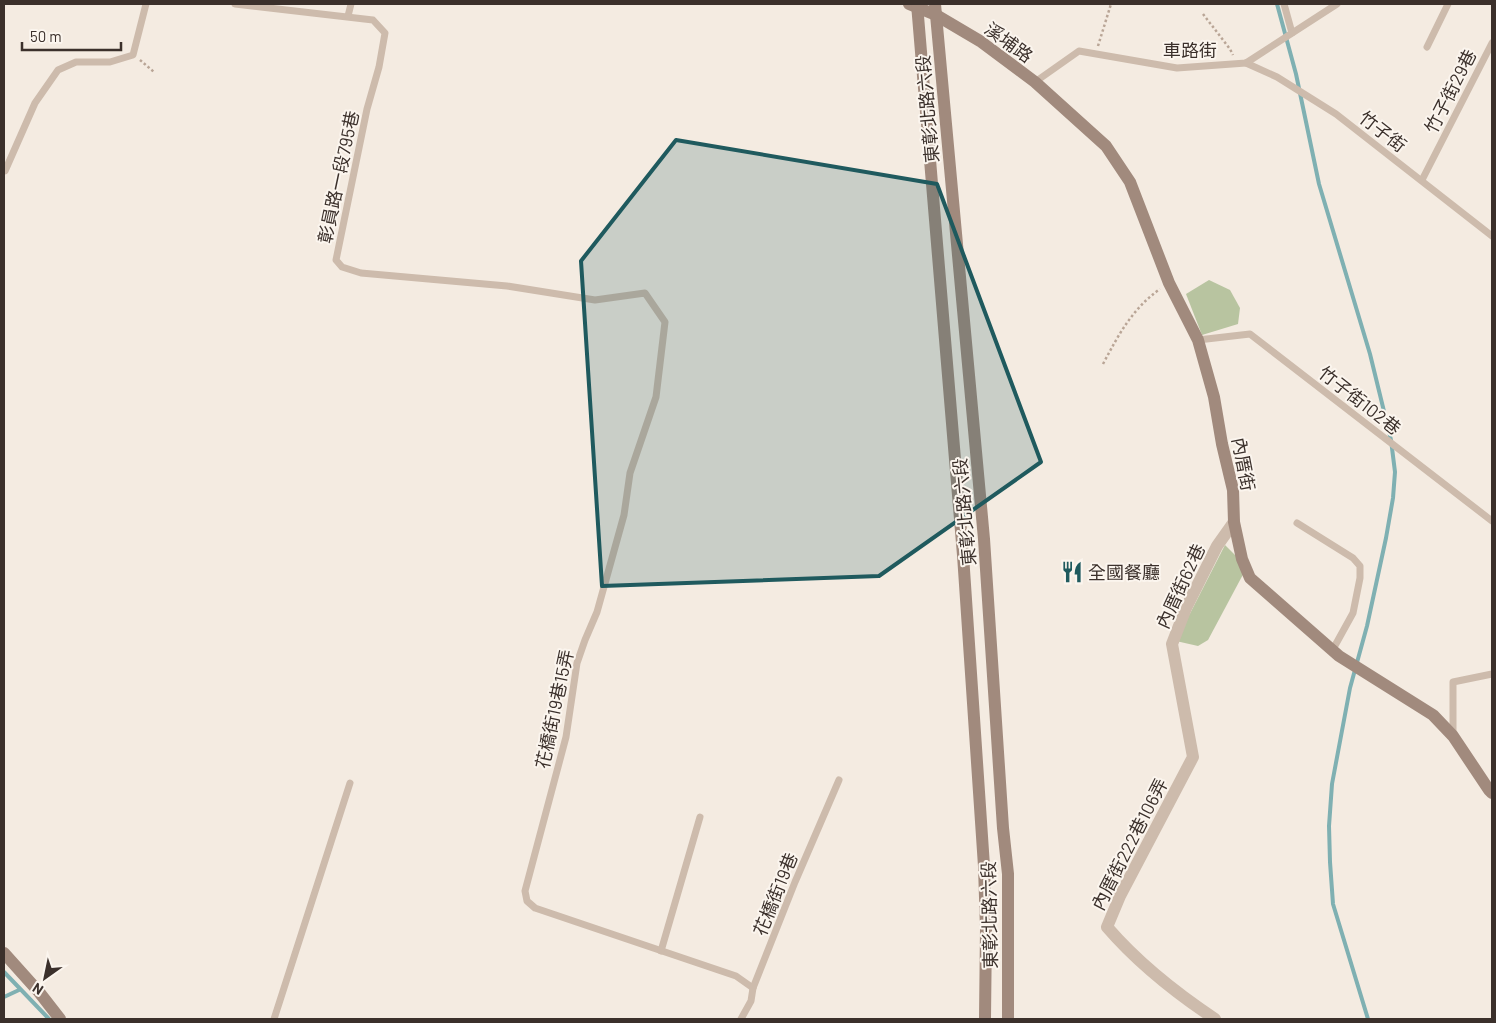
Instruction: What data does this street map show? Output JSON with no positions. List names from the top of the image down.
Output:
{
  "streets": {
    "street": [
      "溪埔路",
      "東彰北路六段",
      "內厝街",
      "內厝街62巷",
      "內厝街222巷106弄"
    ],
    "lane": [
      "車路街",
      "竹子街29巷",
      "竹子街",
      "彰員路一段795巷",
      "竹子街102巷",
      "花橋街19巷15弄",
      "花橋街19巷"
    ]
  },
  "crossings": [
    ["溪埔路", "車路街"],
    ["溪埔路", "東彰北路六段"],
    ["溪埔路", "內厝街"],
    ["車路街", "竹子街"],
    ["車路街", "內厝街"],
    ["竹子街29巷", "竹子街"],
    ["彰員路一段795巷", "花橋街19巷15弄"],
    ["竹子街102巷", "內厝街"],
    ["內厝街", "內厝街62巷"],
    ["內厝街62巷", "內厝街222巷106弄"],
    ["花橋街19巷15弄", "花橋街19巷"]
  ],
  "places": {
    "restaurant": ["全國餐廳"]
  },
  "scale_bar": "50 m",
  "north": "bottom left"
}
